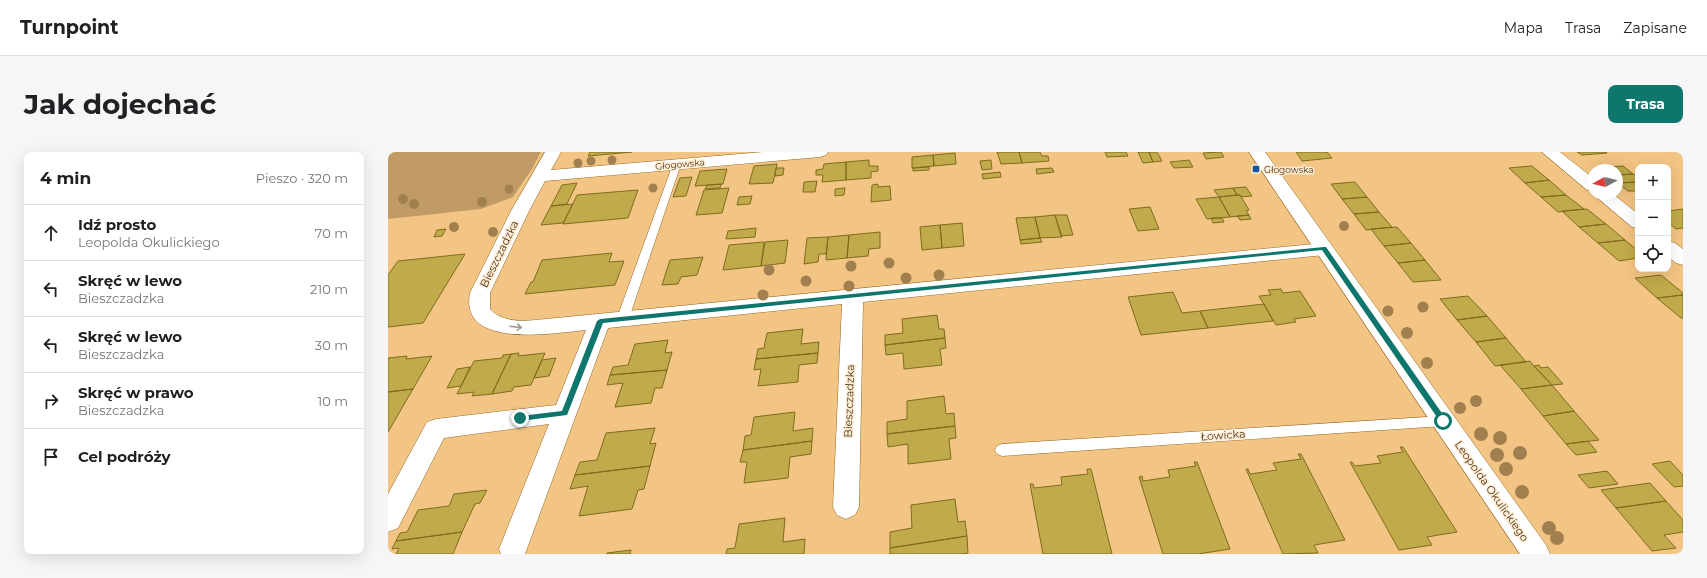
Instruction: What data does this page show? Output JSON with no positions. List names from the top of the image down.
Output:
{
  "streets": {
    "street": ["Głogowska", "Bieszczadzka", "Leopolda Okulickiego"],
    "lane": ["Łowicka"]
  },
  "crossings": [
    ["Głogowska", "Bieszczadzka"],
    ["Bieszczadzka", "Leopolda Okulickiego"],
    ["Łowicka", "Leopolda Okulickiego"]
  ],
  "places": {
    "transit": ["Głogowska"]
  },
  "north": "left",
  "page": {
    "header": "Turnpoint",
    "nav": ["Mapa", "Trasa", "Zapisane"],
    "buttons": "Trasa",
    "title": "Jak dojechać",
    "heading": ["4 min", "Pieszo · 320 m"],
    "map_buttons": ["+", "−"],
    "list": [
      ["Idź prosto", "Leopolda Okulickiego", "70 m"],
      ["Skręć w lewo", "Bieszczadzka", "210 m"],
      ["Skręć w lewo", "Bieszczadzka", "30 m"],
      ["Skręć w prawo", "Bieszczadzka", "10 m"],
      "Cel podróży"
    ]
  }
}
